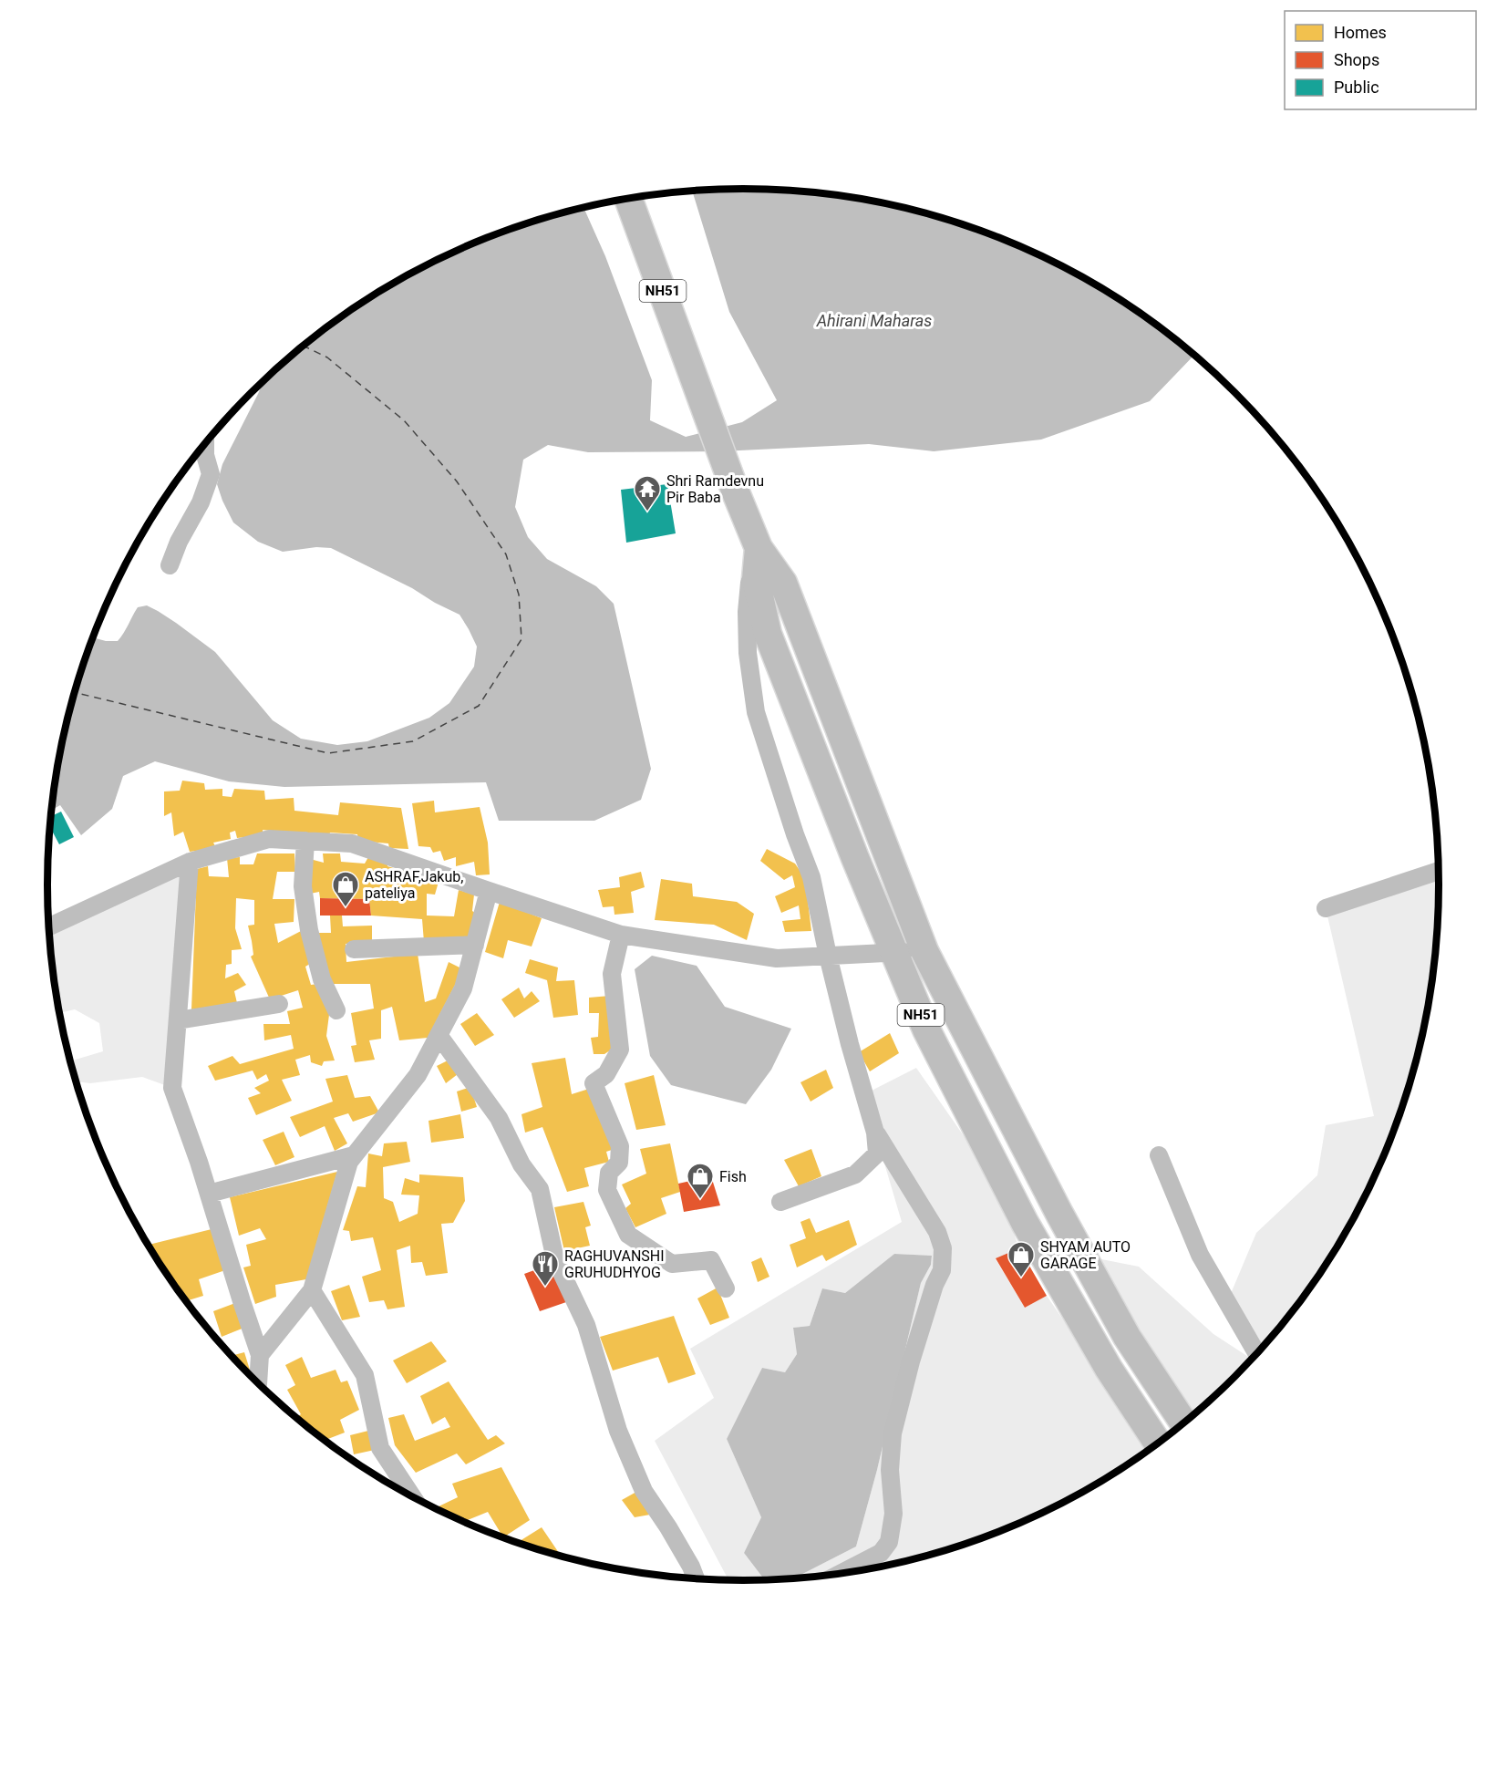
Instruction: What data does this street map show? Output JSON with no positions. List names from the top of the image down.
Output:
{
  "streets": {
    "highway": ["NH51"]
  },
  "water": ["Ahirani Maharas"],
  "places": {
    "temple": ["Shri Ramdevnu Pir Baba"],
    "shop": ["ASHRAF,Jakub, pateliya", "Fish", "SHYAM AUTO GARAGE"],
    "restaurant": ["RAGHUVANSHI GRUHUDHYOG"]
  },
  "legend": ["Homes", "Shops", "Public"]
}
